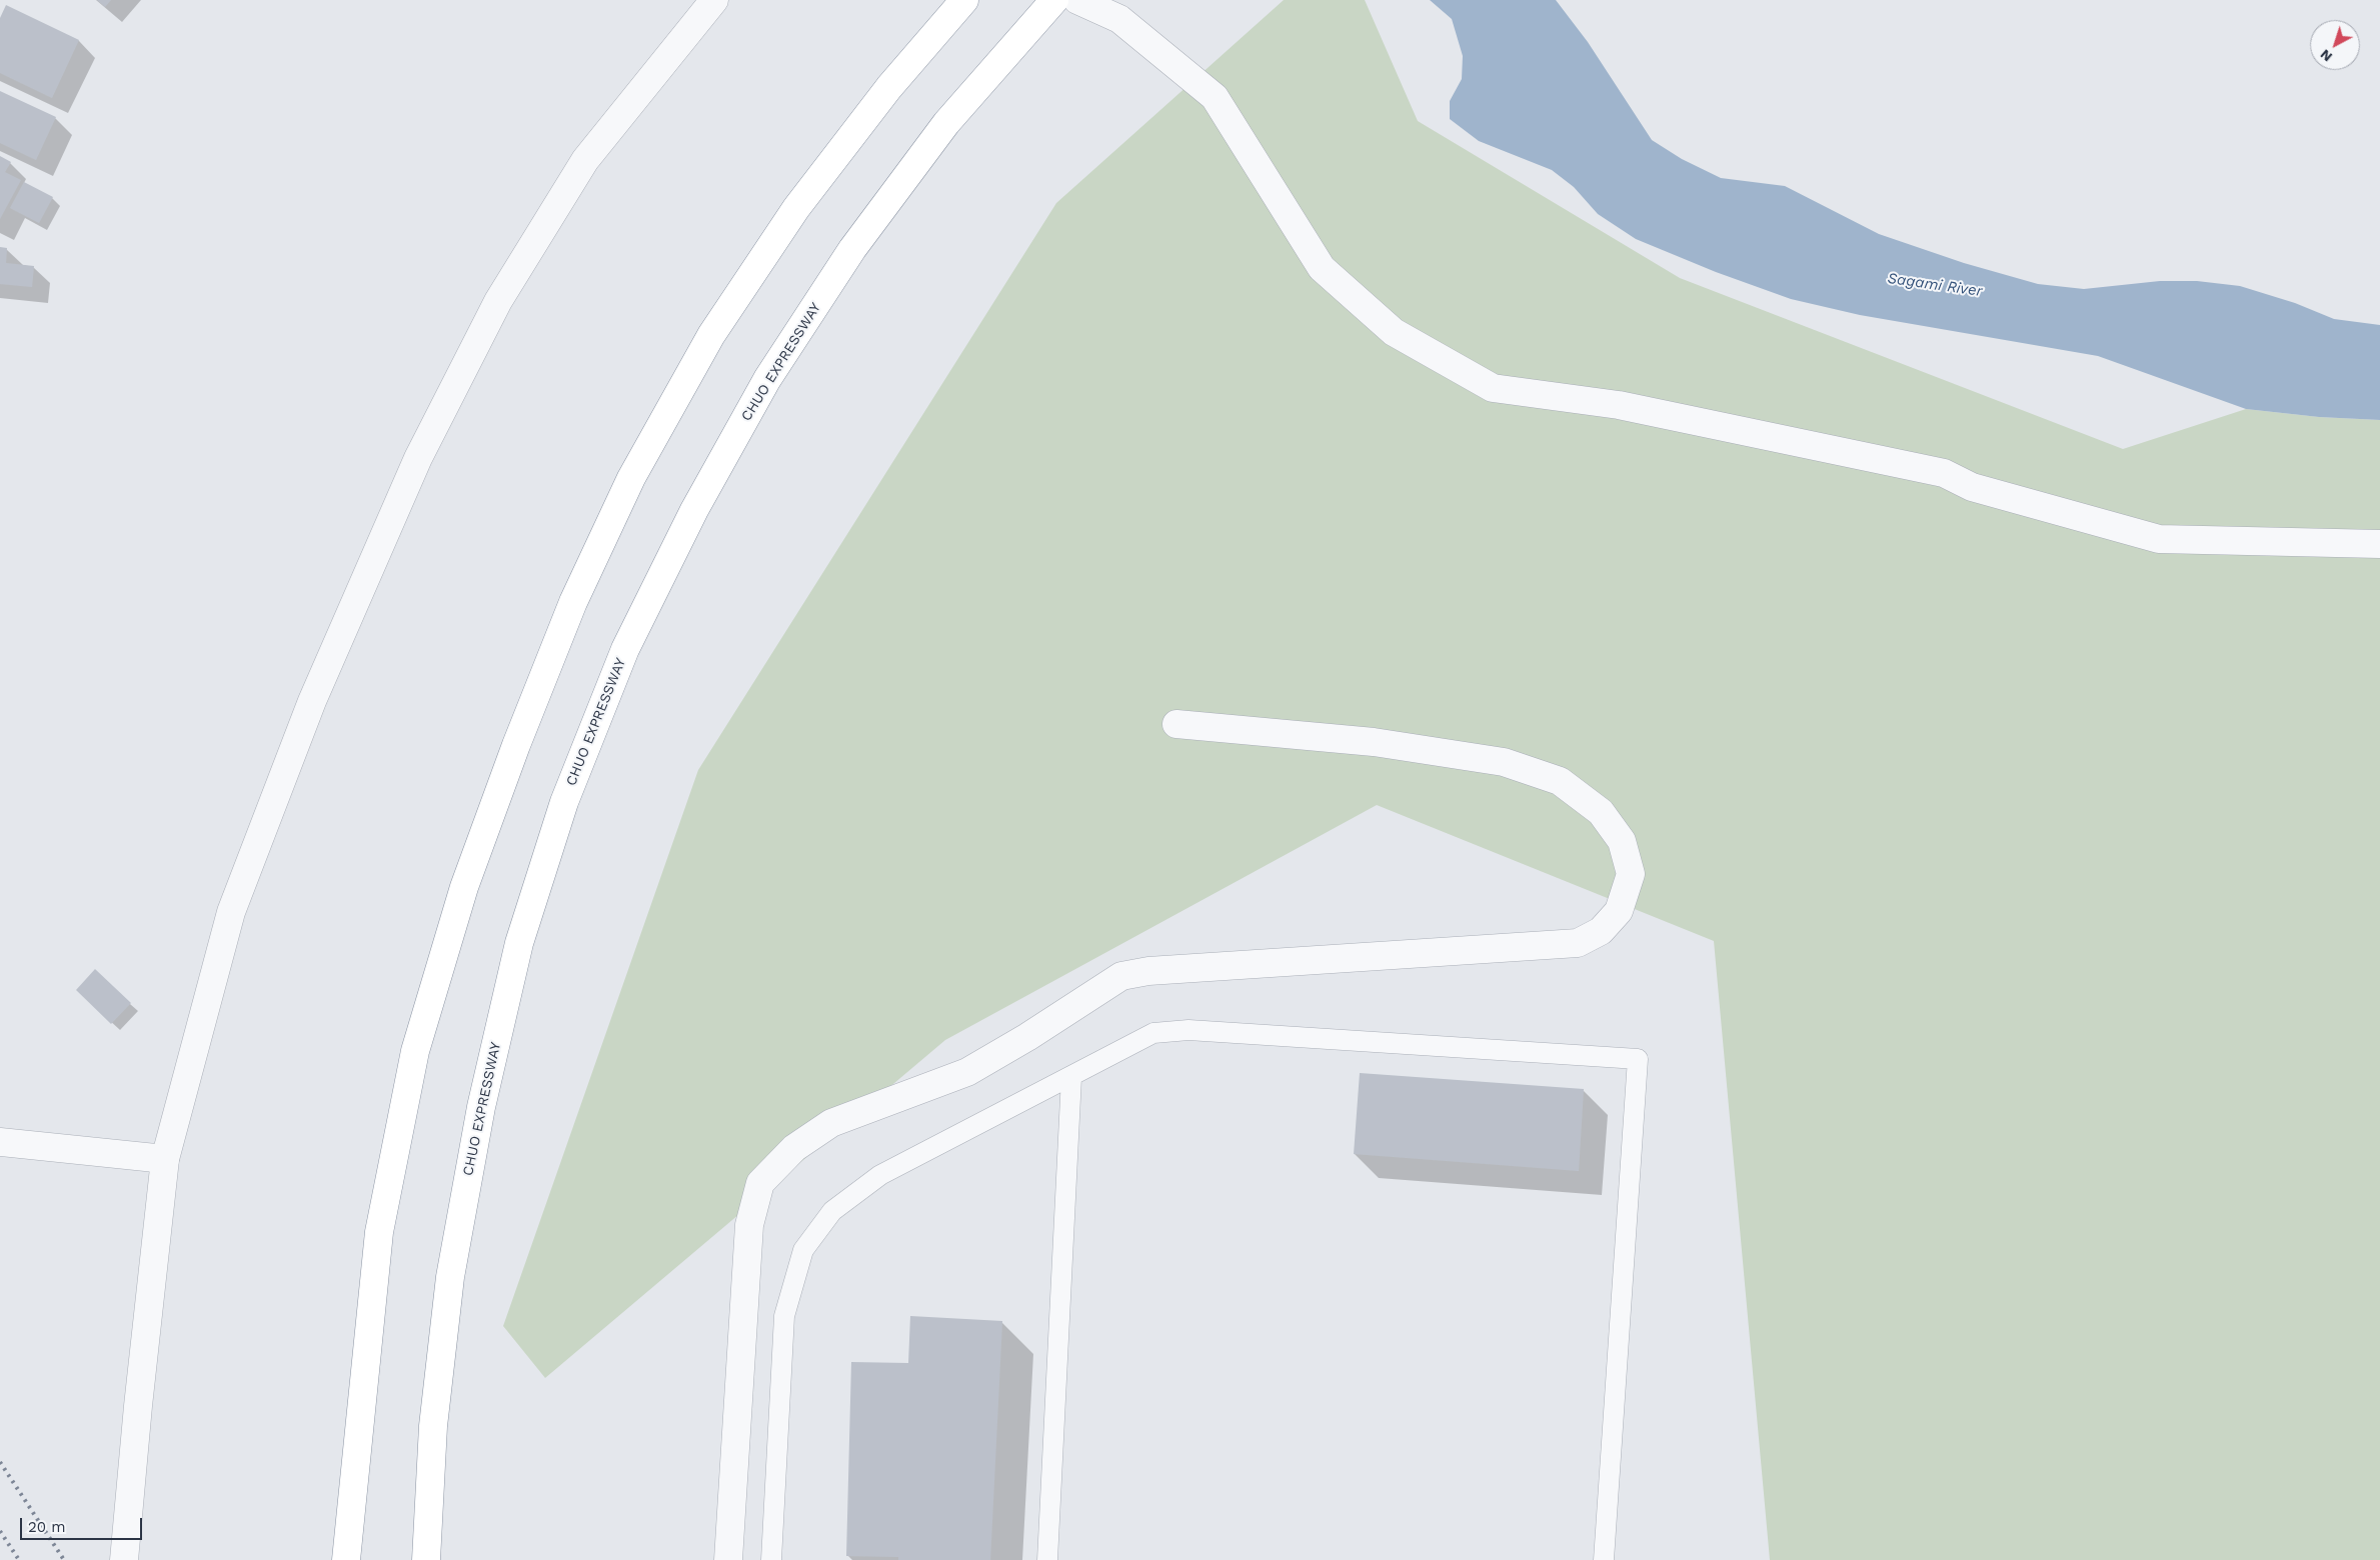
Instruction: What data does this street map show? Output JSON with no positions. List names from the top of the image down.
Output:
{
  "streets": {
    "highway": ["CHUO EXPRESSWAY"]
  },
  "water": ["Sagami River"],
  "scale_bar": "20 m",
  "north": "bottom left"
}
